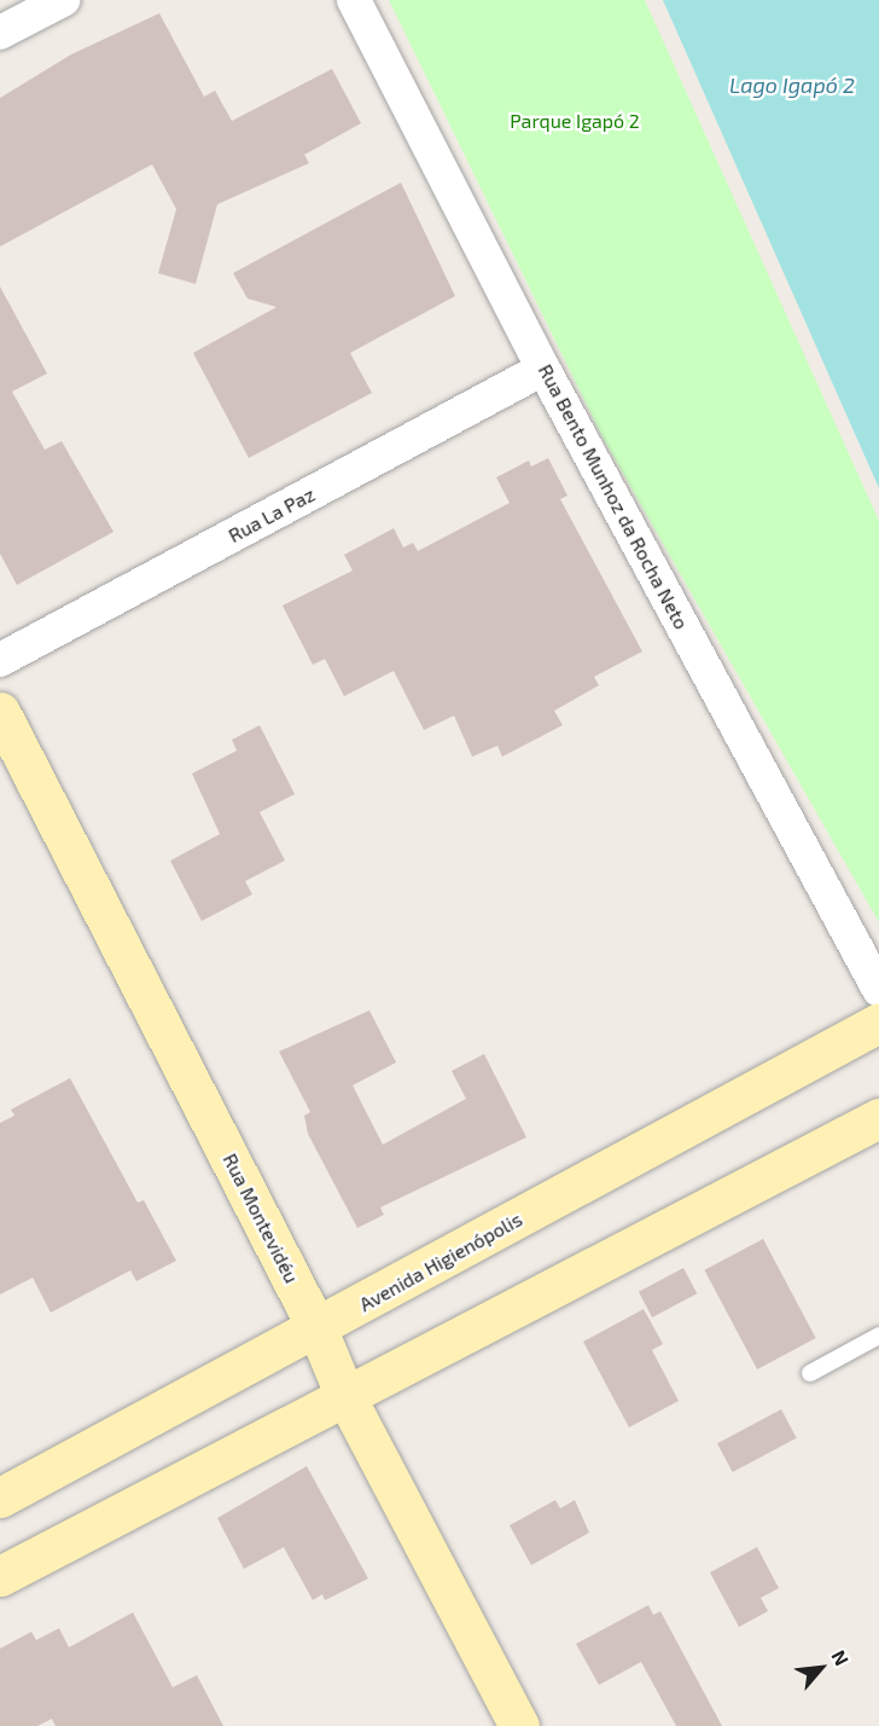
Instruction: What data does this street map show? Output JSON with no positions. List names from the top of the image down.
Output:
{
  "streets": {
    "main road": ["Rua Montevidéu", "Avenida Higienópolis"],
    "street": ["Rua Bento Munhoz da Rocha Neto", "Rua La Paz"]
  },
  "crossings": [
    ["Rua Bento Munhoz da Rocha Neto", "Rua La Paz"],
    ["Rua Montevidéu", "Avenida Higienópolis"]
  ],
  "water": ["Lago Igapó 2"],
  "parks": ["Parque Igapó 2"],
  "north": "top right"
}
